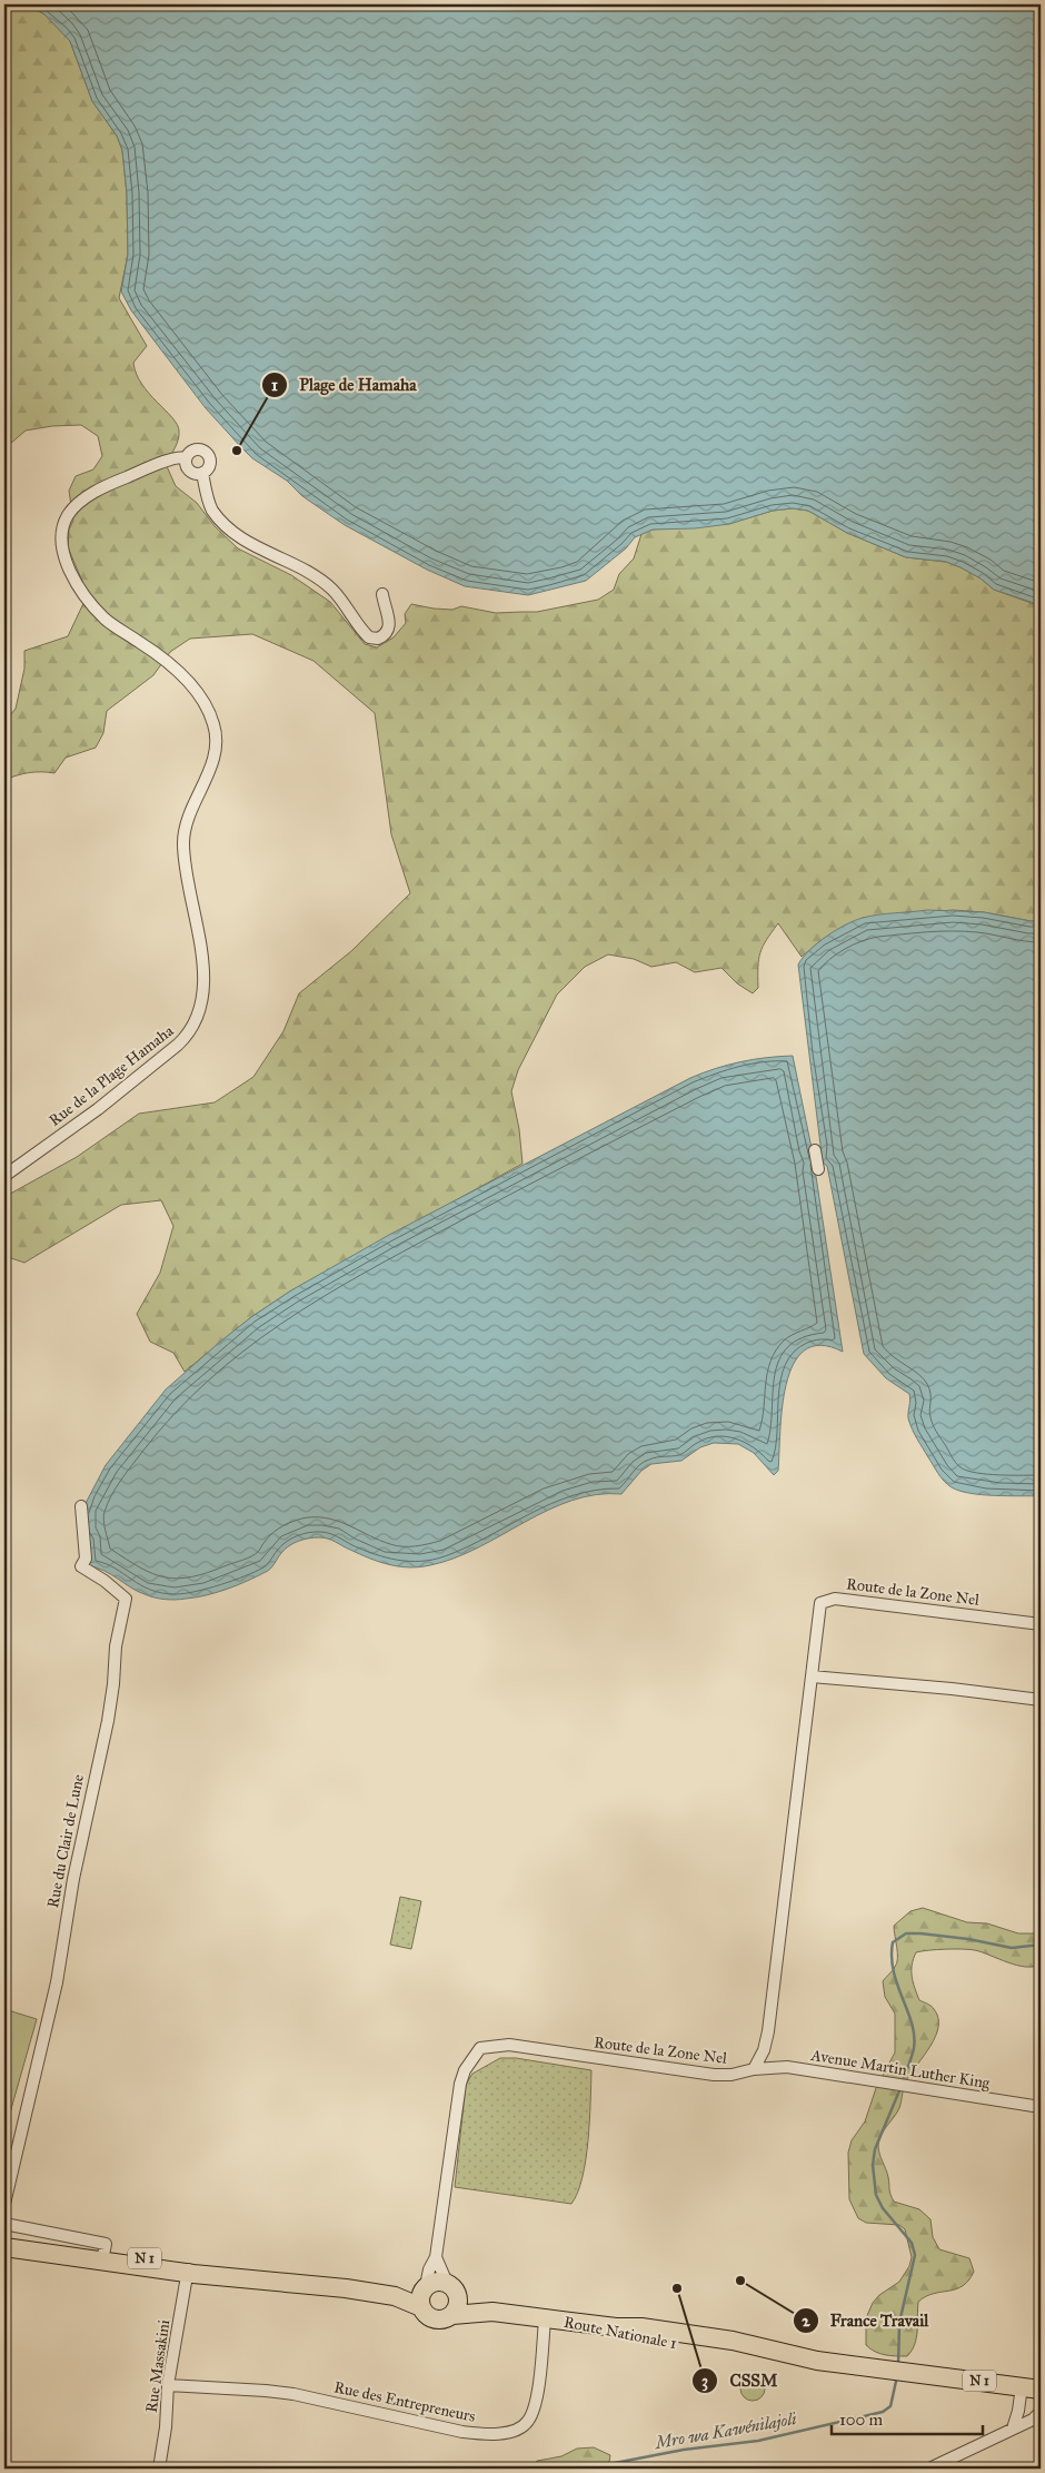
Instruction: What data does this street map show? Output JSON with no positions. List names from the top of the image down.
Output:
{
  "streets": {
    "main road": ["N 1", "Route Nationale 1"],
    "street": [
      "Rue de la Plage Hamaha",
      "Route de la Zone Nel",
      "Rue du Clair de Lune",
      "Avenue Martin Luther King",
      "Rue Massakini",
      "Rue des Entrepreneurs"
    ]
  },
  "crossings": [
    ["Route de la Zone Nel", "Avenue Martin Luther King"],
    ["Route de la Zone Nel", "N 1"],
    ["Route de la Zone Nel", "Route Nationale 1"],
    ["N 1", "Route Nationale 1"],
    ["N 1", "Rue Massakini"],
    ["Route Nationale 1", "Rue des Entrepreneurs"],
    ["Rue Massakini", "Rue des Entrepreneurs"]
  ],
  "water": ["Mro wa Kawénilajoli"],
  "places": ["Plage de Hamaha", "France Travail", "CSSM"],
  "scale_bar": "100 m"
}
